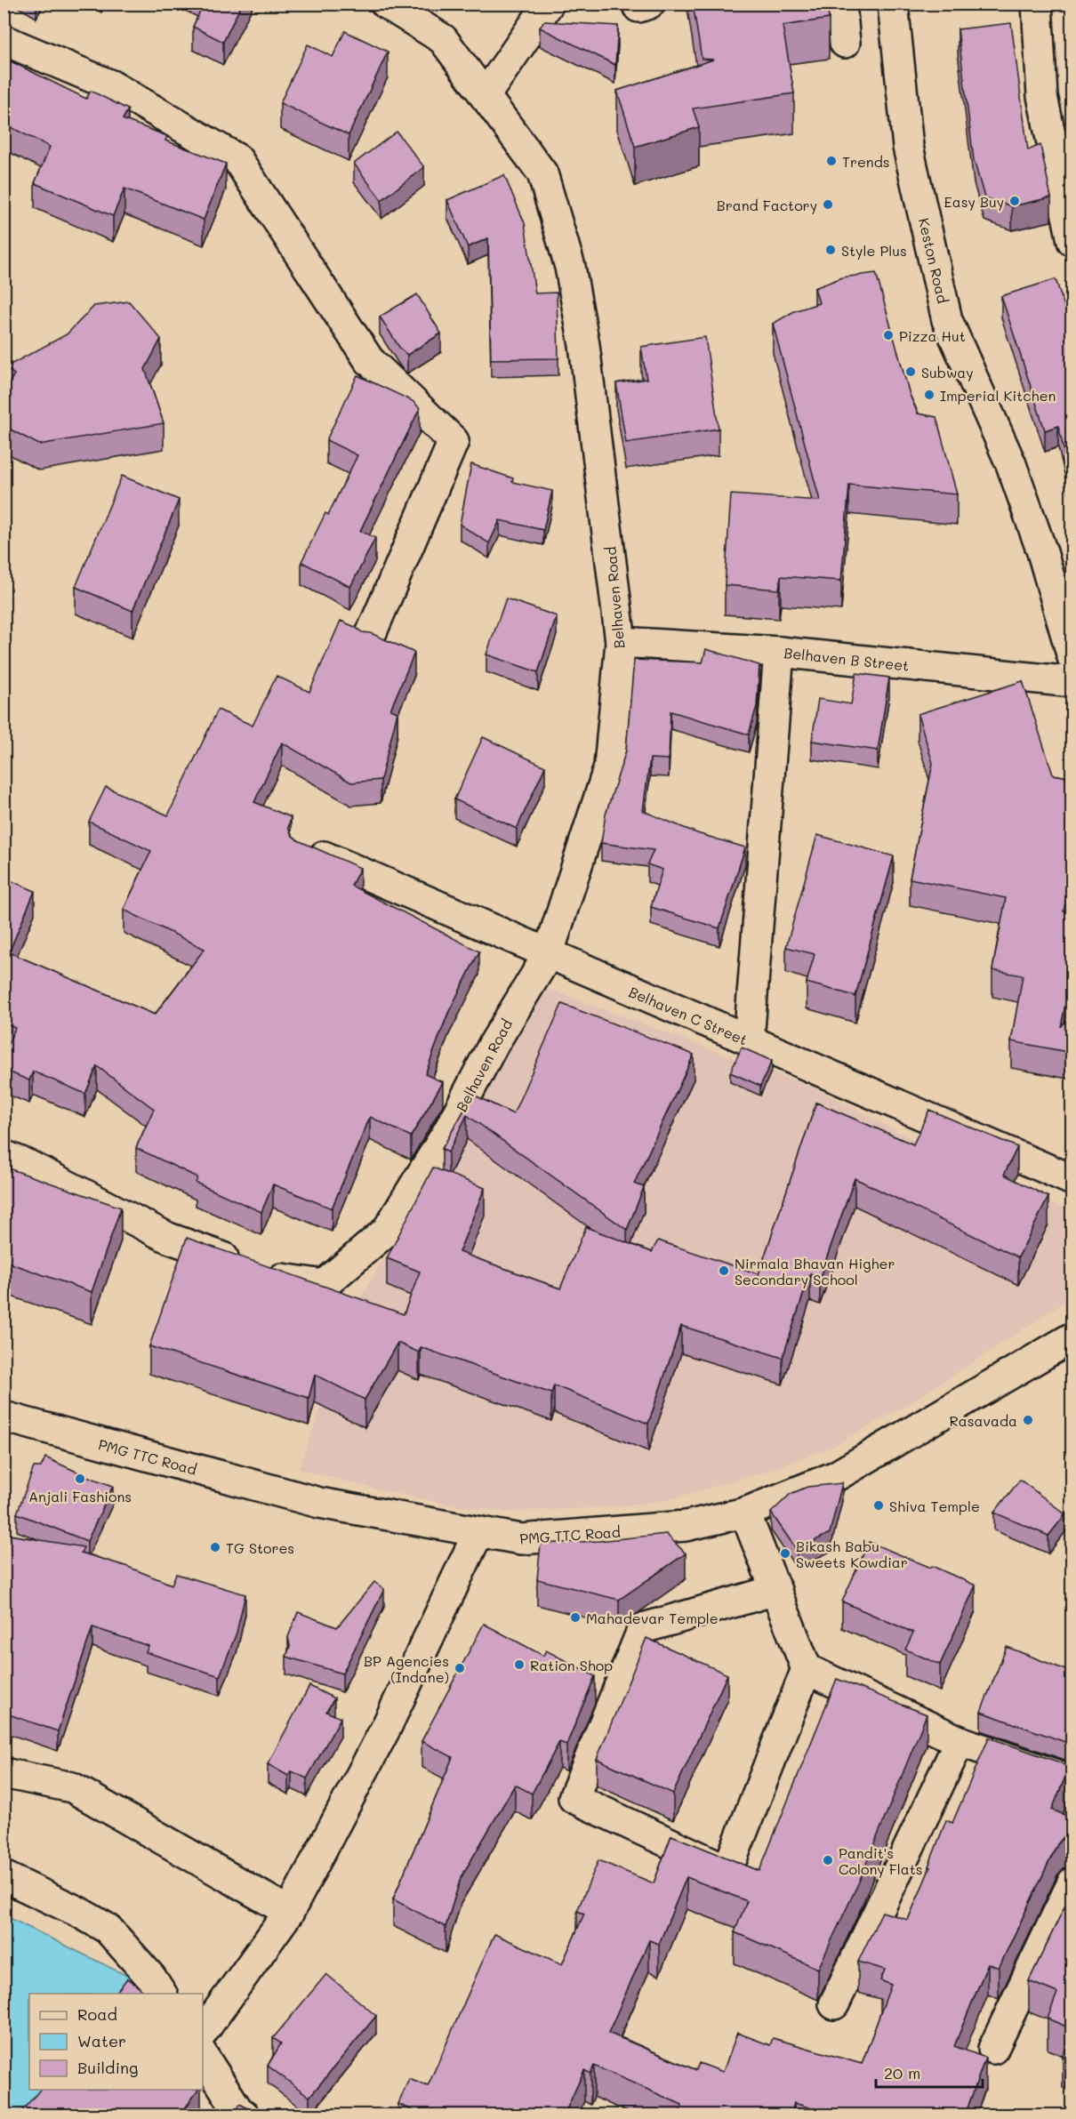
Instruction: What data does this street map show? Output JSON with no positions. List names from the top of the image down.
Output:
{
  "streets": {
    "street": [
      "Keston Road",
      "Belhaven Road",
      "Belhaven B Street",
      "Belhaven C Street",
      "PMG TTC Road"
    ]
  },
  "crossings": [
    ["Belhaven Road", "Belhaven B Street"],
    ["Belhaven Road", "Belhaven C Street"]
  ],
  "places": [
    "Trends",
    "Easy Buy",
    "Brand Factory",
    "Style Plus",
    "Pizza Hut",
    "Subway",
    "Imperial Kitchen",
    "Nirmala Bhavan Higher Secondary School",
    "Rasavada",
    "Anjali Fashions",
    "Shiva Temple",
    "TG Stores",
    "Bikash Babu Sweets Kowdiar",
    "Mahadevar Temple",
    "Ration Shop",
    "BP Agencies (Indane)",
    "Pandit's Colony Flats"
  ],
  "legend": ["Road", "Water", "Building"],
  "scale_bar": "20 m"
}
